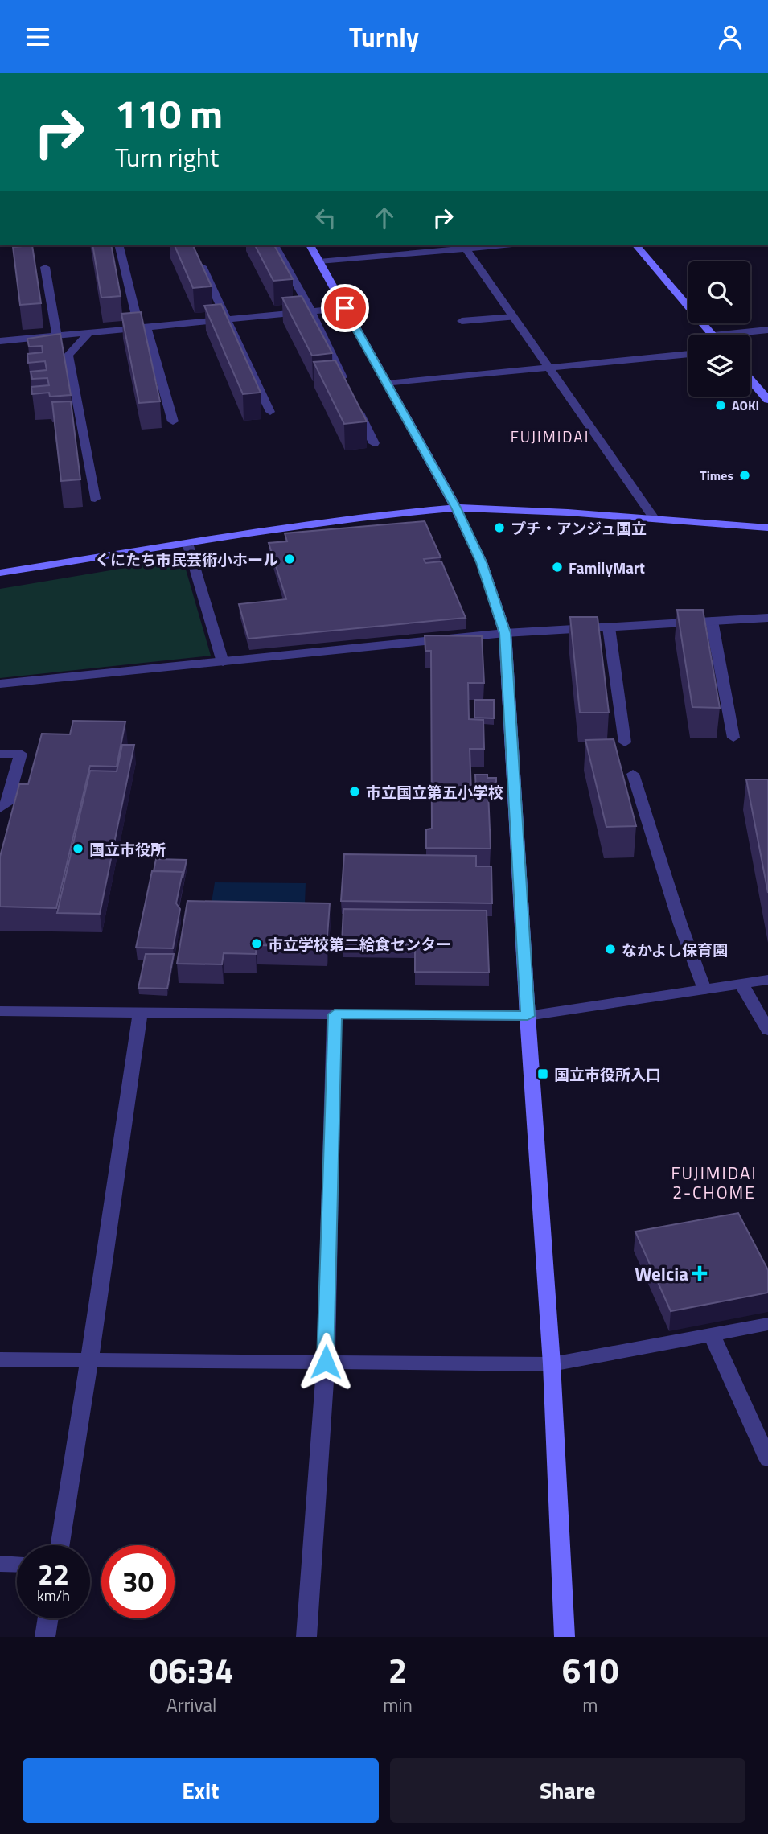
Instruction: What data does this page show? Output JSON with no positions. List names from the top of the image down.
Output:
{
  "districts": ["FUJIMIDAI", "FUJIMIDAI 2-CHOME"],
  "places": {
    "other": [
      "AOKI",
      "Times",
      "プチ・アンジュ国立",
      "くにたち市民芸術小ホール",
      "FamilyMart",
      "市立国立第五小学校",
      "国立市役所",
      "市立学校第二給食センター",
      "なかよし保育園"
    ],
    "transit": ["国立市役所入口"],
    "health": ["Welcia"]
  },
  "page": {
    "header": "Turnly",
    "turn": ["110 m", "Turn right"],
    "speed": "22 km/h",
    "limit": "30",
    "eta": [
      "06:34",
      "Arrival",
      "2",
      "min",
      "610",
      "m"
    ],
    "buttons": ["Exit", "Share"]
  }
}
